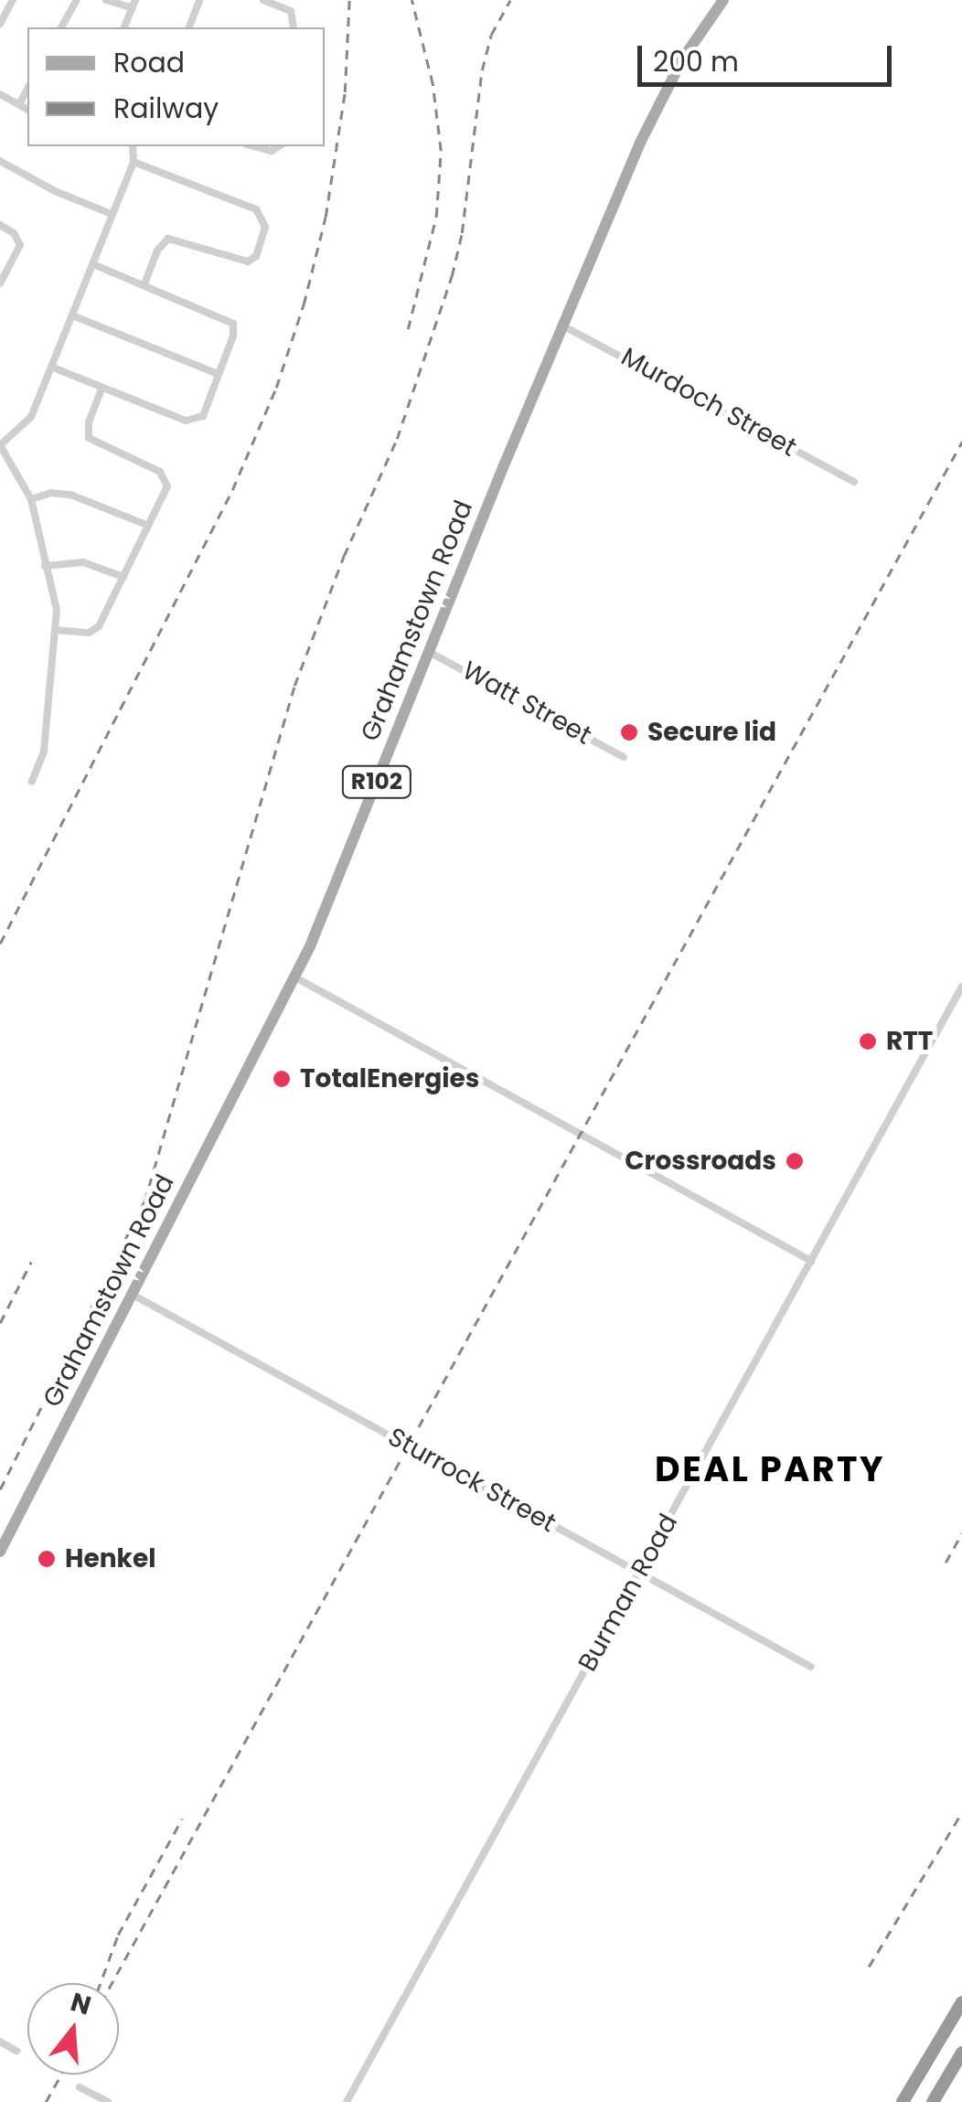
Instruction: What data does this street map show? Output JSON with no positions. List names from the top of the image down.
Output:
{
  "streets": {
    "main road": ["Grahamstown Road", "R102"],
    "street": [
      "Murdoch Street",
      "Watt Street",
      "Sturrock Street",
      "Burman Road"
    ]
  },
  "crossings": [
    ["Murdoch Street", "Grahamstown Road"],
    ["Grahamstown Road", "Watt Street"],
    ["Grahamstown Road", "Sturrock Street"],
    ["Sturrock Street", "Burman Road"]
  ],
  "districts": ["DEAL PARTY"],
  "places": [
    "Secure lid",
    "RTT",
    "TotalEnergies",
    "Crossroads",
    "Henkel"
  ],
  "legend": ["Road", "Railway"],
  "scale_bar": "200 m",
  "north": "top"
}
